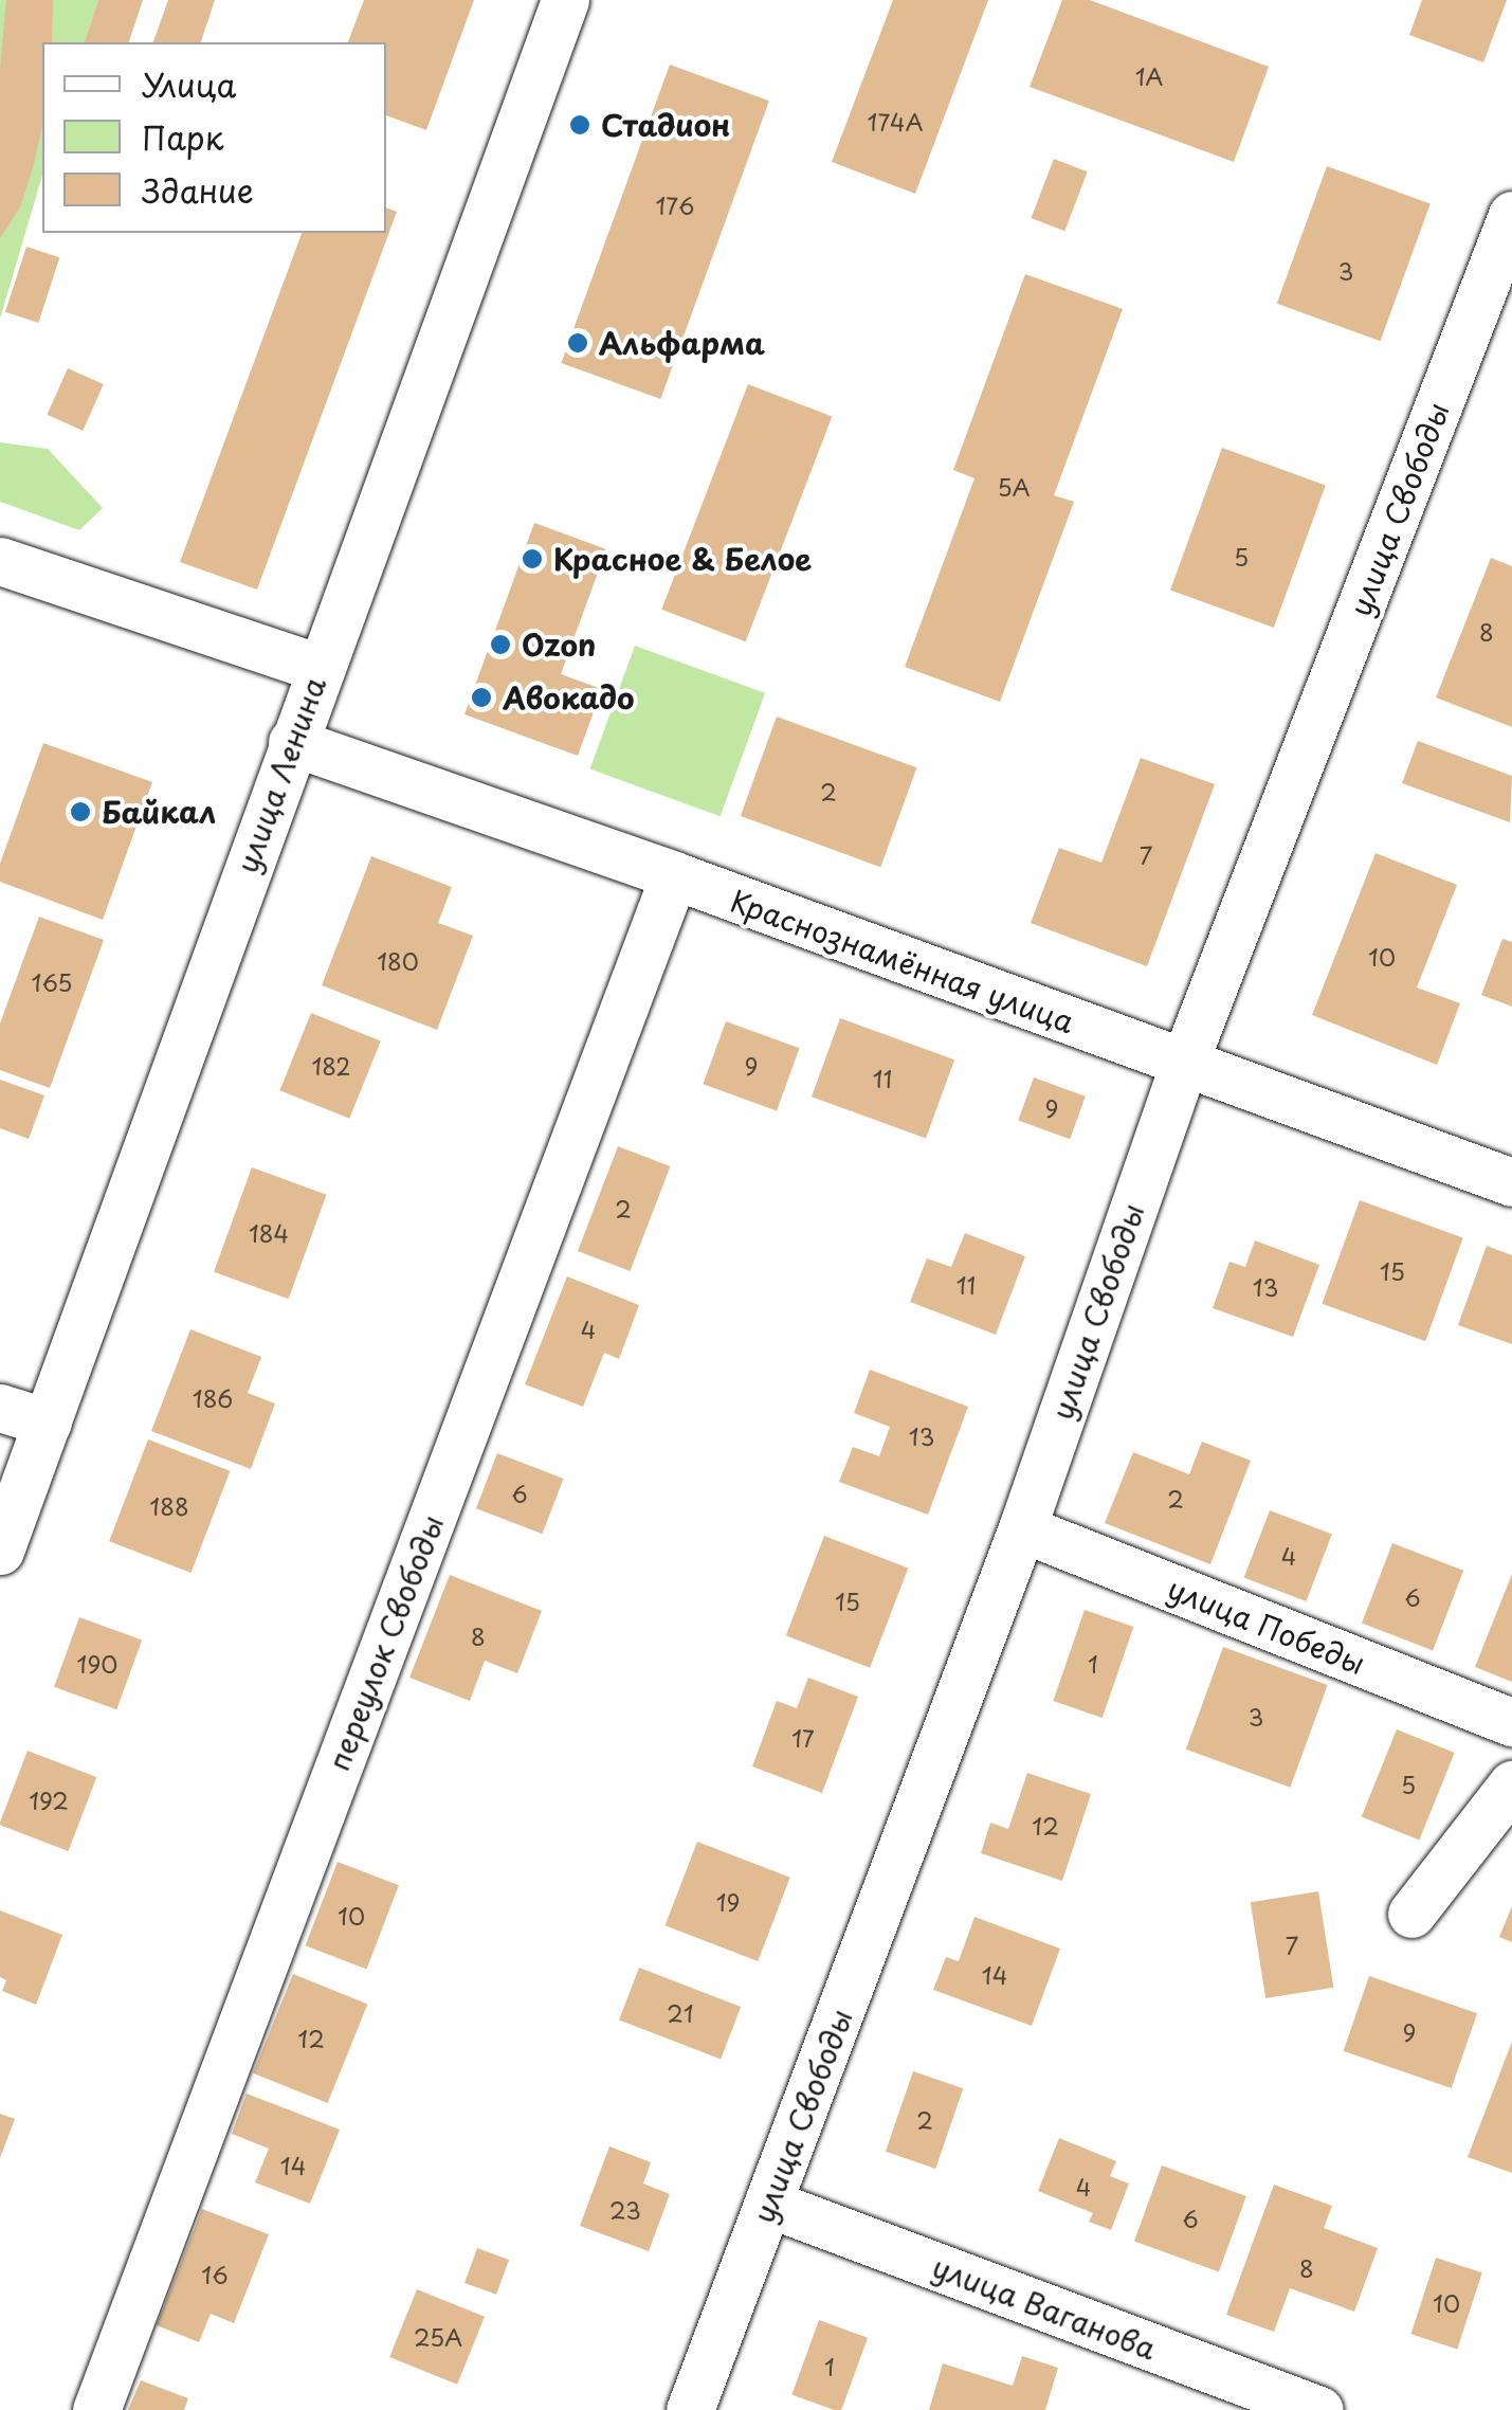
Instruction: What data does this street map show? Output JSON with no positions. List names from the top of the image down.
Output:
{
  "streets": {
    "street": [
      "улица Свободы",
      "улица Ленина",
      "Краснознамённая улица",
      "улица Победы",
      "переулок Свободы",
      "улица Ваганова"
    ]
  },
  "crossings": [
    ["улица Свободы", "Краснознамённая улица"],
    ["улица Свободы", "улица Победы"],
    ["улица Свободы", "улица Ваганова"],
    ["улица Ленина", "Краснознамённая улица"],
    ["Краснознамённая улица", "переулок Свободы"]
  ],
  "places": [
    "Стадион",
    "Альфарма",
    "Красное & Белое",
    "Ozon",
    "Авокадо",
    "Байкал"
  ],
  "house_numbers": [
    "1А",
    "174А",
    "176",
    "3",
    "5А",
    "5",
    "8",
    "2",
    "7",
    "10",
    "180",
    "165",
    "182",
    "9",
    "11",
    "9",
    "2",
    "184",
    "15",
    "11",
    "13",
    "4",
    "186",
    "13",
    "6",
    "2",
    "188",
    "4",
    "6",
    "15",
    "8",
    "190",
    "1",
    "3",
    "17",
    "5",
    "192",
    "12",
    "19",
    "10",
    "7",
    "14",
    "21",
    "9",
    "12",
    "2",
    "14",
    "4",
    "23",
    "6",
    "8",
    "16",
    "10",
    "25А",
    "1"
  ],
  "legend": ["Улица", "Парк", "Здание"]
}
